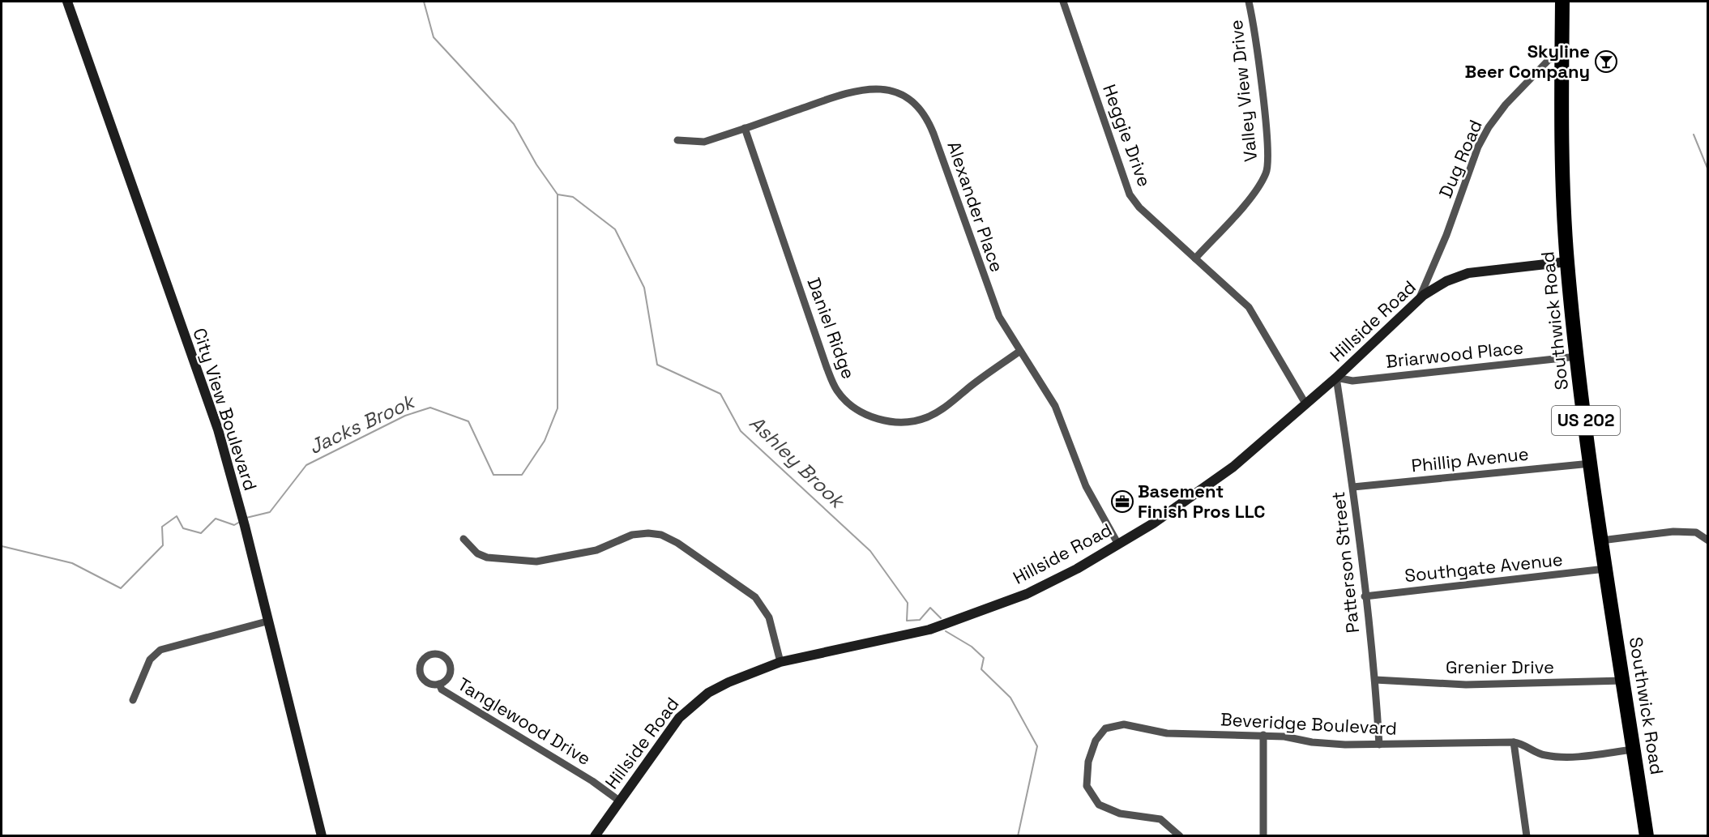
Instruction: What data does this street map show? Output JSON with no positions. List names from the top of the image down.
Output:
{
  "streets": {
    "highway": ["Southwick Road", "US 202"],
    "street": [
      "Valley View Drive",
      "Heggie Drive",
      "Dug Road",
      "Alexander Place",
      "Hillside Road",
      "Daniel Ridge",
      "Briarwood Place",
      "City View Boulevard",
      "Phillip Avenue",
      "Patterson Street",
      "Southgate Avenue",
      "Grenier Drive",
      "Tanglewood Drive",
      "Beveridge Boulevard"
    ]
  },
  "crossings": [
    ["Valley View Drive", "Heggie Drive"],
    ["Dug Road", "Hillside Road"],
    ["Dug Road", "Southwick Road"],
    ["Alexander Place", "Hillside Road"],
    ["Alexander Place", "Daniel Ridge"],
    ["Hillside Road", "Southwick Road"],
    ["Hillside Road", "Briarwood Place"],
    ["Hillside Road", "Patterson Street"],
    ["Hillside Road", "Tanglewood Drive"],
    ["Southwick Road", "Briarwood Place"],
    ["Southwick Road", "Phillip Avenue"],
    ["Southwick Road", "Southgate Avenue"],
    ["Southwick Road", "Grenier Drive"],
    ["Southwick Road", "Beveridge Boulevard"],
    ["Briarwood Place", "Patterson Street"],
    ["Phillip Avenue", "Patterson Street"],
    ["Patterson Street", "Southgate Avenue"],
    ["Patterson Street", "Grenier Drive"],
    ["Patterson Street", "Beveridge Boulevard"]
  ],
  "water": ["Jacks Brook", "Ashley Brook"],
  "places": {
    "bar": ["Skyline Beer Company"],
    "office": ["Basement Finish Pros LLC"]
  }
}
